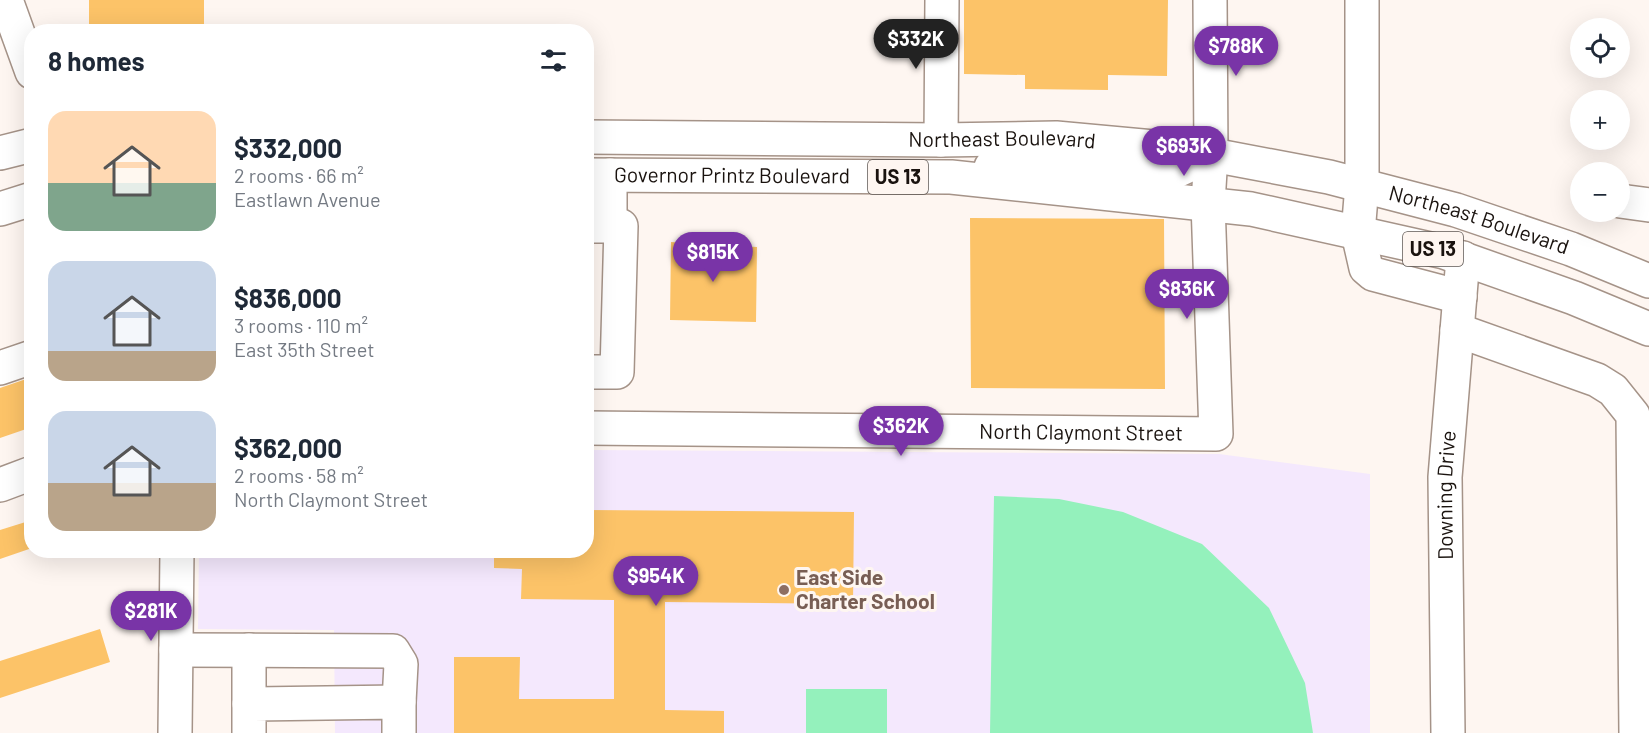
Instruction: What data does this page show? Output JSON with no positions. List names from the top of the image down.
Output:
{
  "streets": {
    "main road": [
      "Northeast Boulevard",
      "Governor Printz Boulevard",
      "US 13",
      "North Claymont Street",
      "Downing Drive"
    ]
  },
  "crossings": [
    ["Governor Printz Boulevard", "North Claymont Street"],
    ["Governor Printz Boulevard", "Downing Drive"]
  ],
  "places": ["East Side Charter School"],
  "page": {
    "map_buttons": ["+", "−"],
    "price": [
      "$332K",
      "$788K",
      "$693K",
      "$815K",
      "$836K",
      "$362K",
      "$954K",
      "$281K"
    ],
    "heading": "8 homes",
    "list": [
      {
        "name": "$332,000",
        "note": "2 rooms · 66 m² · Eastlawn Avenue"
      },
      {
        "name": "$836,000",
        "note": "3 rooms · 110 m² · East 35th Street"
      },
      {
        "name": "$362,000",
        "note": "2 rooms · 58 m² · North Claymont Street"
      }
    ]
  }
}
